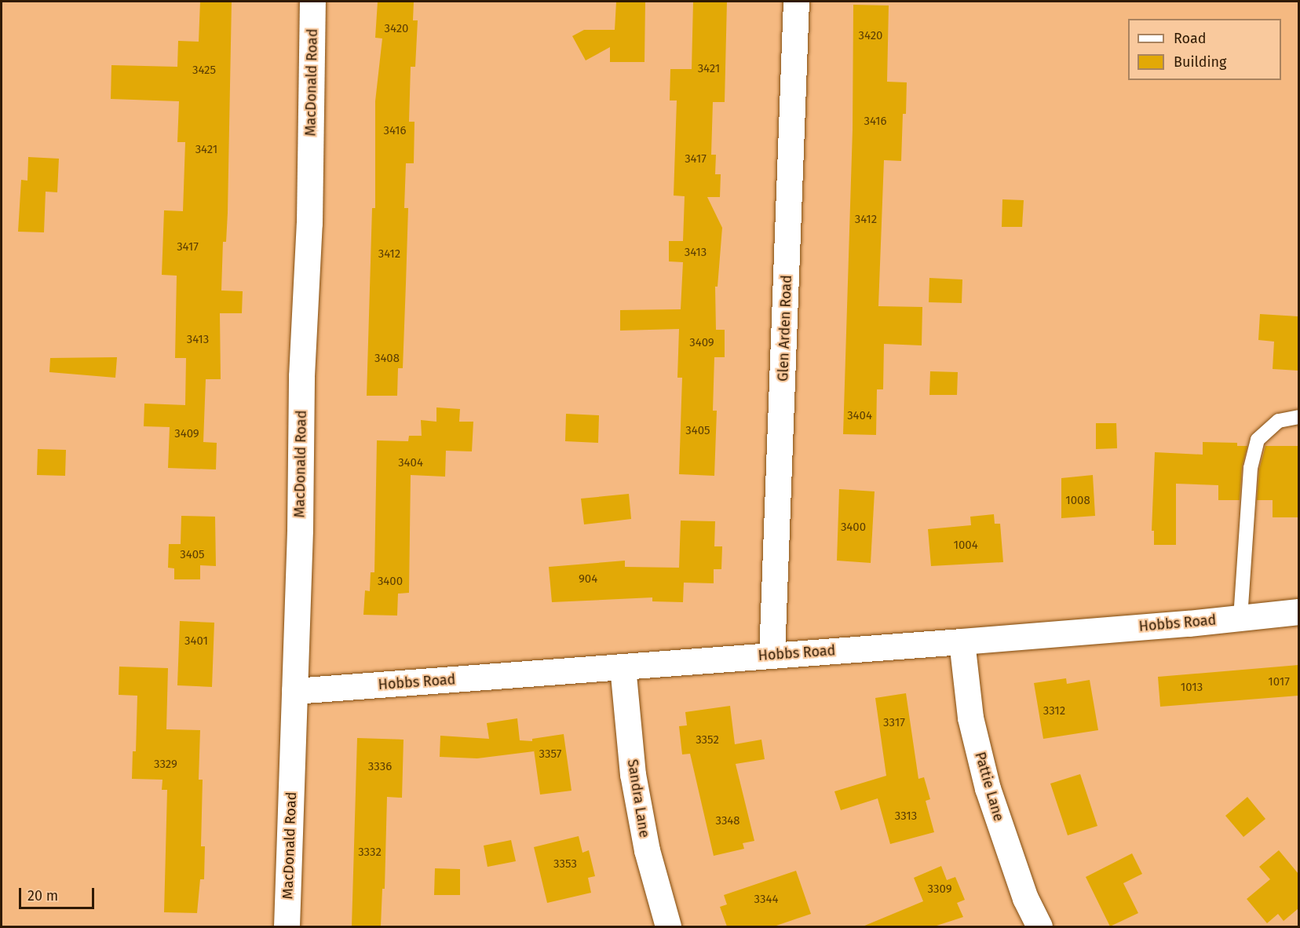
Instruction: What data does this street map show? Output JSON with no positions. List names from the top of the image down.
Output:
{
  "streets": {
    "street": [
      "MacDonald Road",
      "Glen Arden Road",
      "Hobbs Road",
      "Pattie Lane",
      "Sandra Lane"
    ]
  },
  "crossings": [
    ["MacDonald Road", "Hobbs Road"],
    ["Glen Arden Road", "Hobbs Road"],
    ["Hobbs Road", "Pattie Lane"],
    ["Hobbs Road", "Sandra Lane"]
  ],
  "house_numbers": [
    "3420",
    "3420",
    "3421",
    "3425",
    "3416",
    "3416",
    "3421",
    "3417",
    "3412",
    "3417",
    "3413",
    "3412",
    "3413",
    "3409",
    "3408",
    "3404",
    "3405",
    "3409",
    "3404",
    "1008",
    "3400",
    "1004",
    "3405",
    "904",
    "3400",
    "3401",
    "1017",
    "1013",
    "3312",
    "3317",
    "3352",
    "3357",
    "3329",
    "3336",
    "3313",
    "3348",
    "3332",
    "3353",
    "3309",
    "3344"
  ],
  "legend": ["Road", "Building"],
  "scale_bar": "20 m"
}
